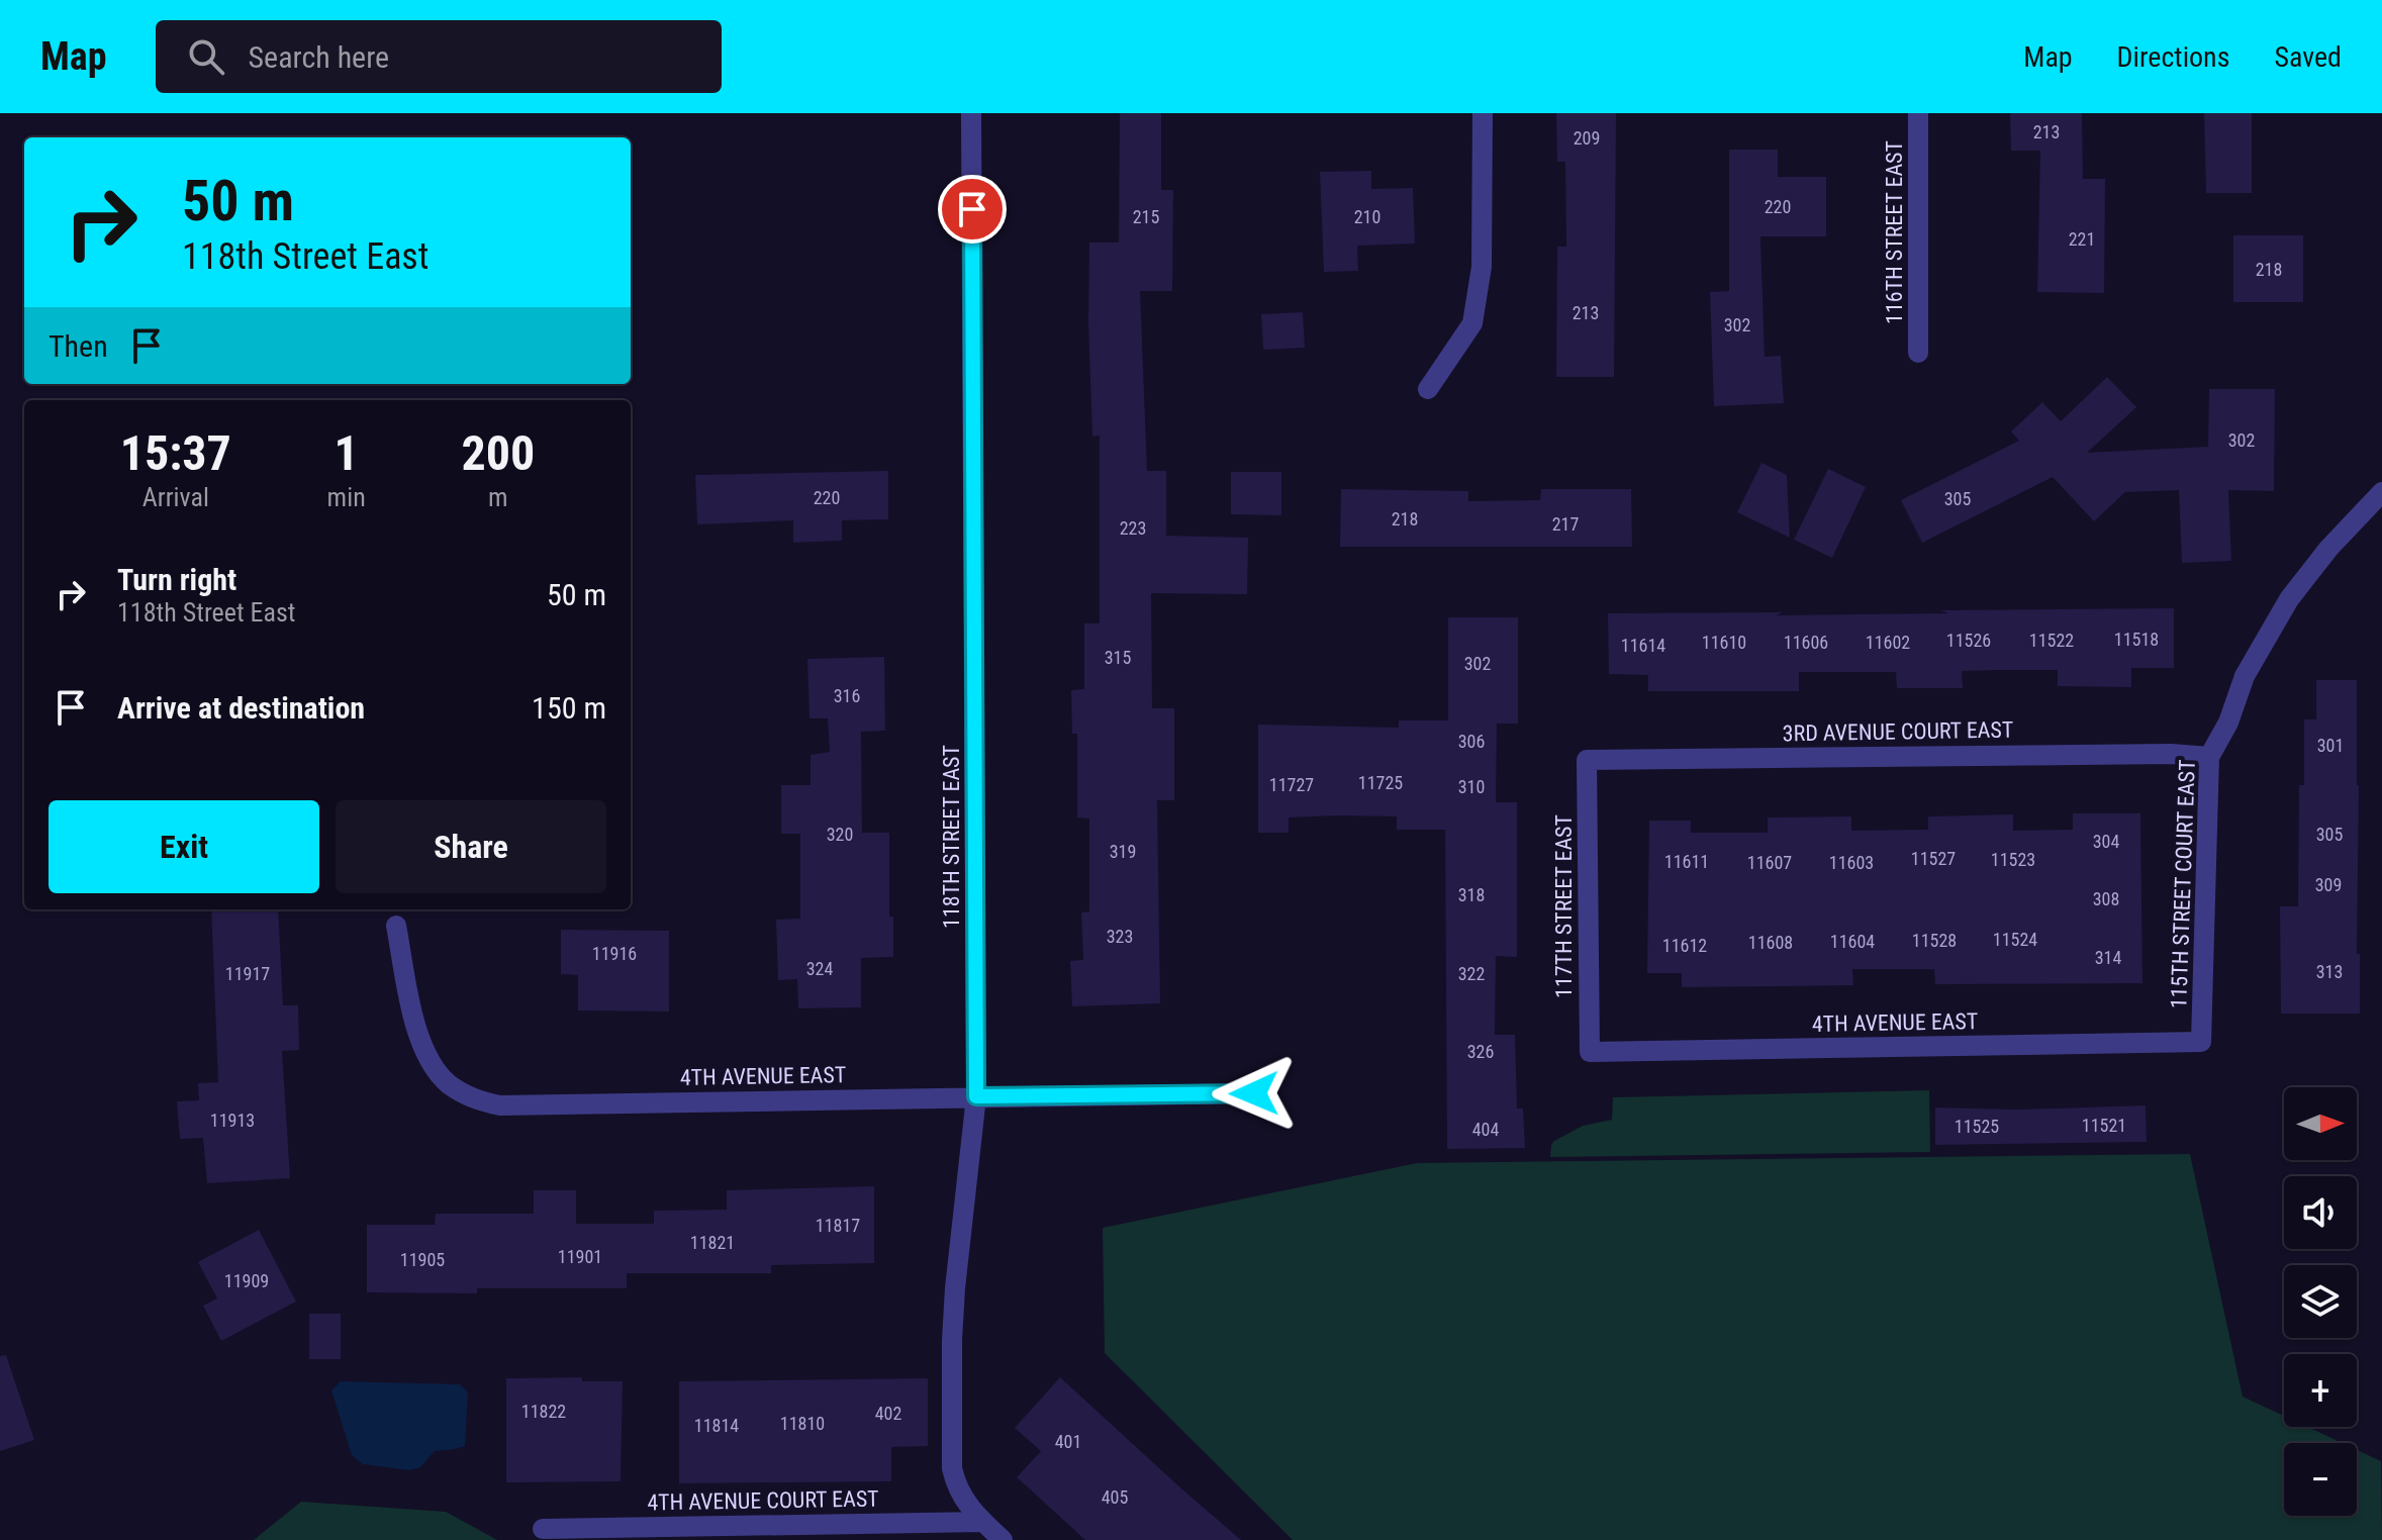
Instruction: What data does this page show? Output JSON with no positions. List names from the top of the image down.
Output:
{
  "streets": {
    "street": [
      "116TH STREET EAST",
      "3RD AVENUE COURT EAST",
      "118TH STREET EAST",
      "115TH STREET COURT EAST",
      "117TH STREET EAST",
      "4TH AVENUE EAST",
      "4TH AVENUE COURT EAST"
    ]
  },
  "crossings": [
    ["3RD AVENUE COURT EAST", "115TH STREET COURT EAST"],
    ["3RD AVENUE COURT EAST", "117TH STREET EAST"],
    ["118TH STREET EAST", "4TH AVENUE EAST"],
    ["118TH STREET EAST", "4TH AVENUE COURT EAST"],
    ["115TH STREET COURT EAST", "4TH AVENUE EAST"],
    ["117TH STREET EAST", "4TH AVENUE EAST"]
  ],
  "house_numbers": [
    "213",
    "209",
    "220",
    "215",
    "210",
    "221",
    "218",
    "213",
    "302",
    "302",
    "220",
    "305",
    "218",
    "217",
    "223",
    "11518",
    "11526",
    "11522",
    "11610",
    "11606",
    "11602",
    "11614",
    "315",
    "302",
    "316",
    "306",
    "301",
    "11725",
    "11727",
    "310",
    "320",
    "305",
    "304",
    "319",
    "11527",
    "11523",
    "11611",
    "11607",
    "11603",
    "309",
    "318",
    "308",
    "323",
    "11524",
    "11528",
    "11604",
    "11608",
    "11612",
    "11916",
    "314",
    "324",
    "313",
    "11917",
    "322",
    "326",
    "11913",
    "11521",
    "11525",
    "404",
    "11817",
    "11821",
    "11901",
    "11905",
    "11909",
    "11822",
    "402",
    "11810",
    "11814",
    "401",
    "405"
  ],
  "north": "right",
  "page": {
    "header": "Map",
    "search": "Search here",
    "nav": ["Map", "Directions", "Saved"],
    "turn": ["50 m", "118th Street East"],
    "then": "Then",
    "eta": [
      "15:37",
      "Arrival",
      "1",
      "min",
      "200",
      "m"
    ],
    "list": [
      {
        "name": "Turn right",
        "note": "118th Street East",
        "value": "50 m"
      },
      {
        "name": "Arrive at destination",
        "value": "150 m"
      }
    ],
    "buttons": ["Exit", "Share"],
    "map_buttons": ["+", "−"]
  }
}
